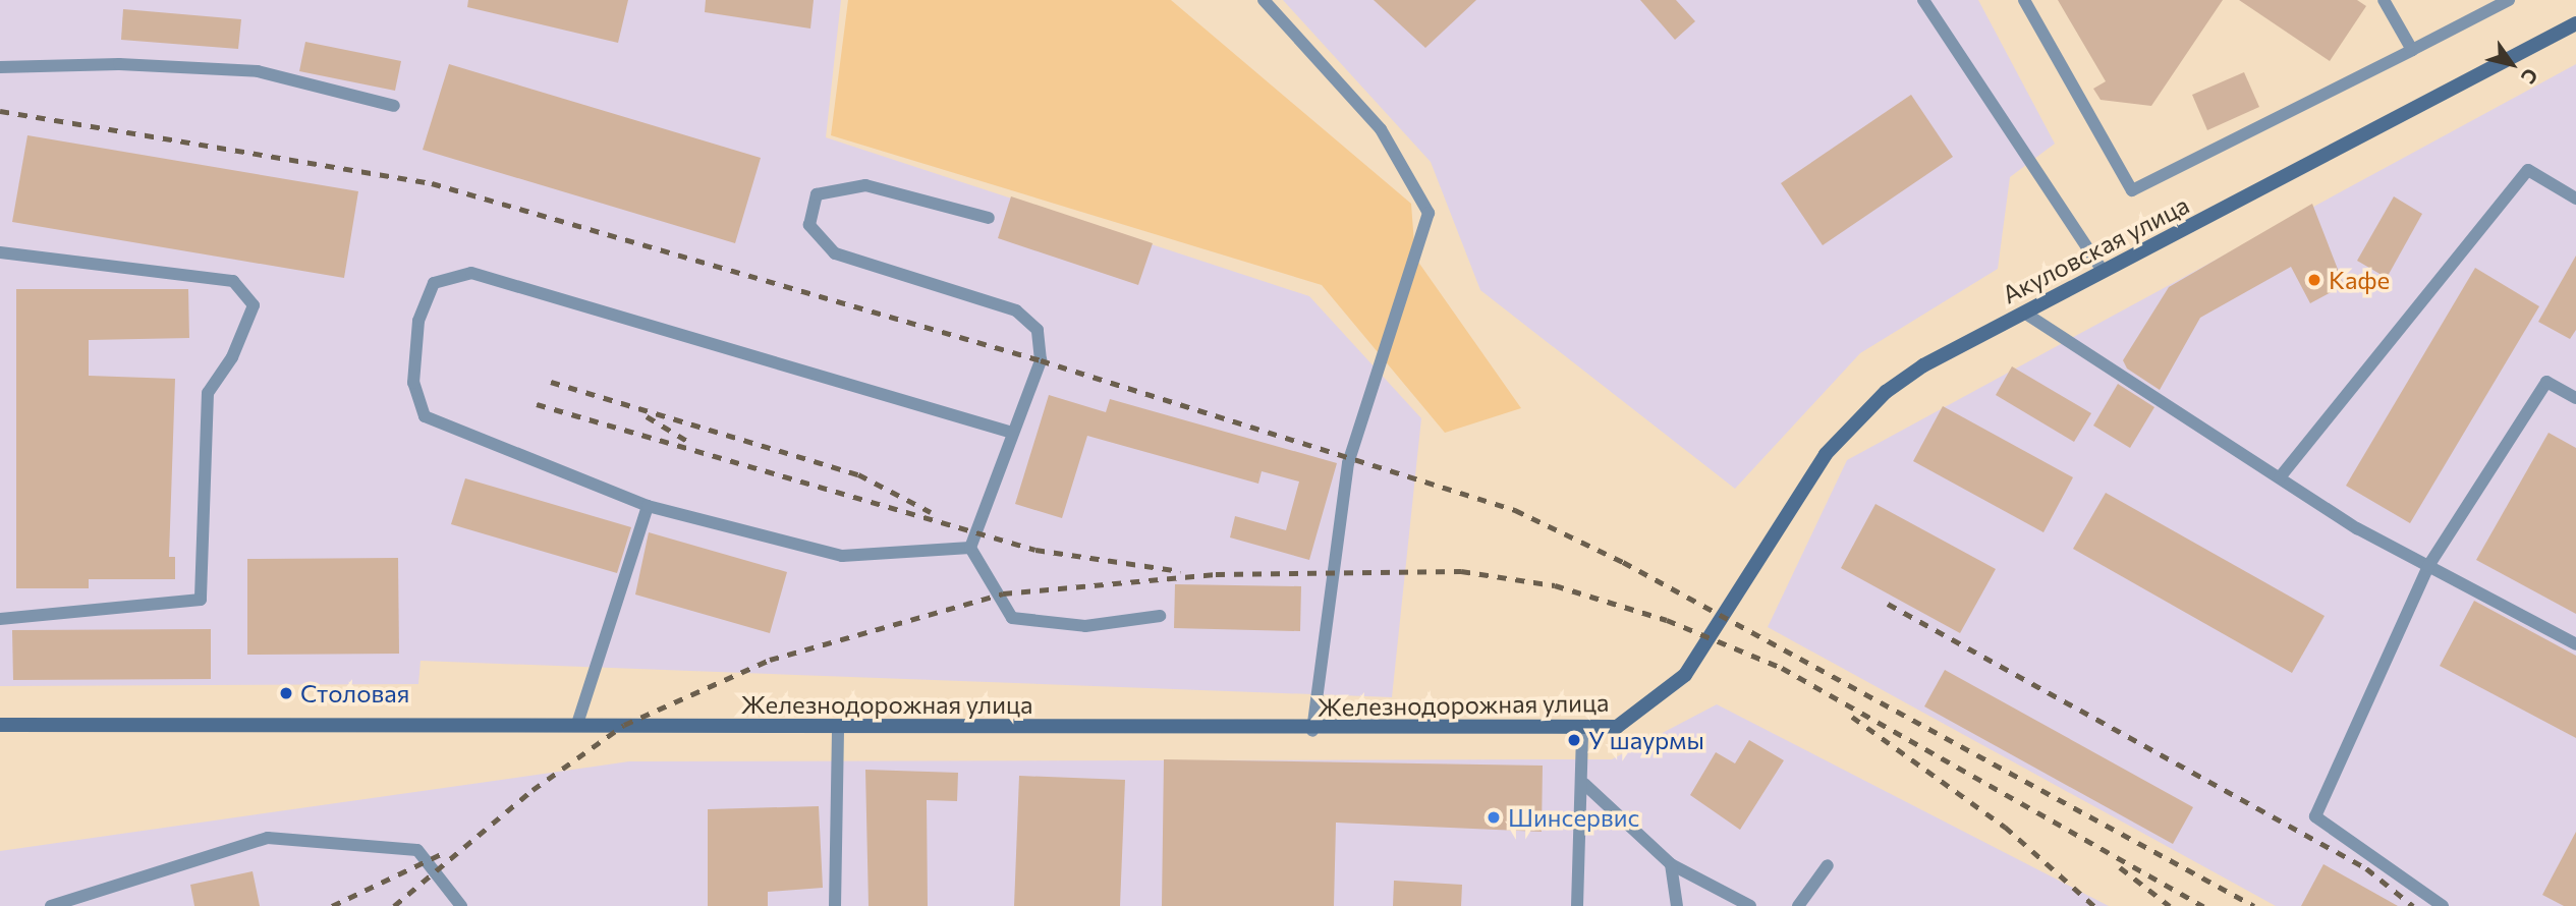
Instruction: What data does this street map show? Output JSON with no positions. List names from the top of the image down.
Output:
{
  "streets": {
    "street": ["Акуловская улица", "Железнодорожная улица"]
  },
  "crossings": [
    ["Акуловская улица", "Железнодорожная улица"]
  ],
  "places": [
    "Кафе",
    "Столовая",
    "У шаурмы",
    "Шинсервис"
  ],
  "north": "bottom right"
}
